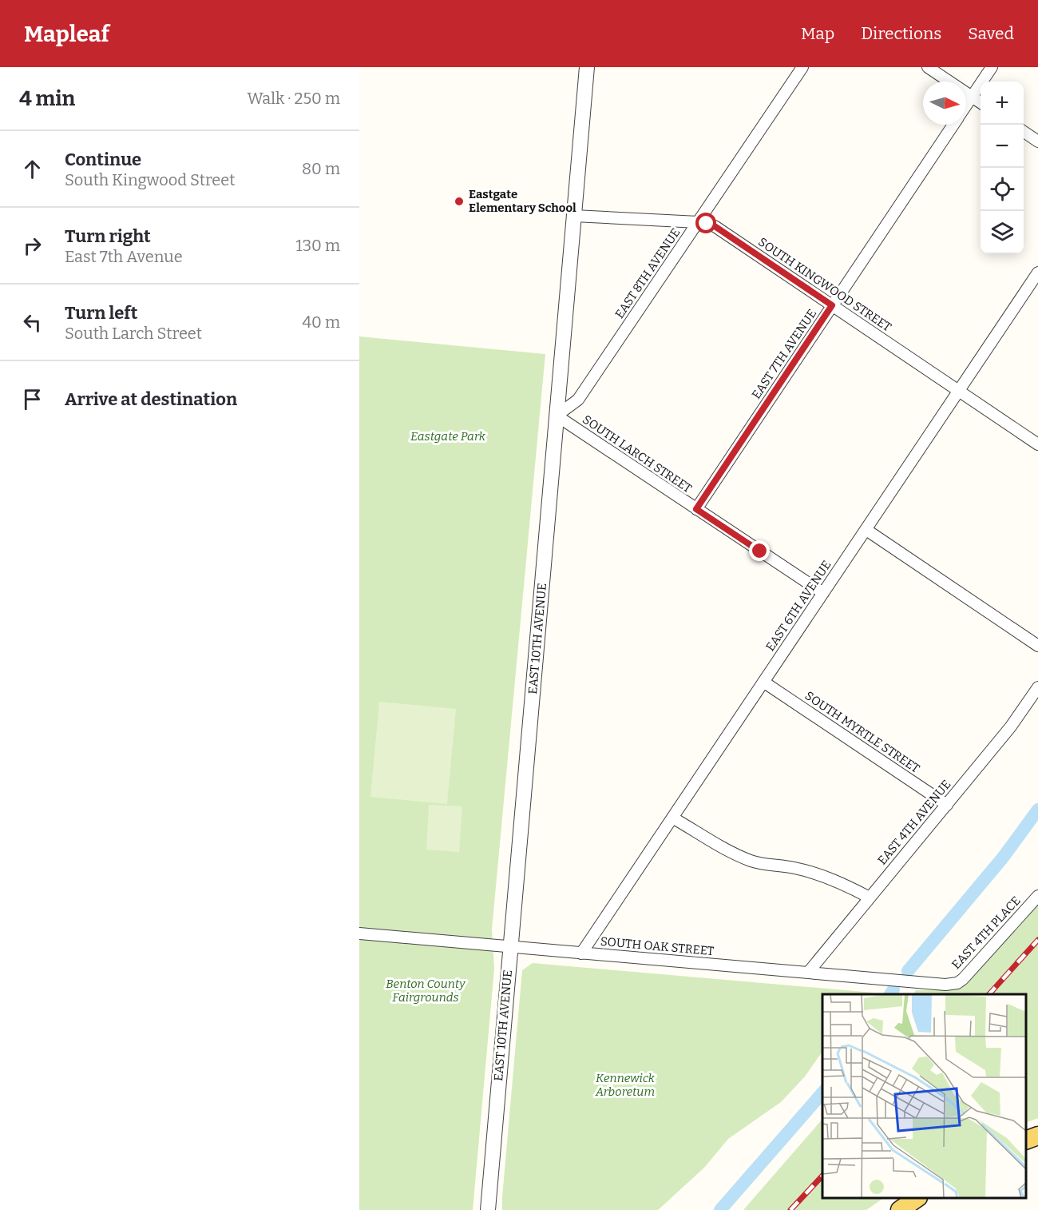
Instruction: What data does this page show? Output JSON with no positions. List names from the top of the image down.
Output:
{
  "streets": {
    "street": [
      "EAST 8TH AVENUE",
      "SOUTH KINGWOOD STREET",
      "EAST 7TH AVENUE",
      "SOUTH LARCH STREET",
      "EAST 6TH AVENUE",
      "EAST 10TH AVENUE",
      "SOUTH MYRTLE STREET",
      "EAST 4TH AVENUE",
      "EAST 4TH PLACE",
      "SOUTH OAK STREET"
    ]
  },
  "crossings": [
    ["EAST 8TH AVENUE", "SOUTH KINGWOOD STREET"],
    ["EAST 8TH AVENUE", "SOUTH LARCH STREET"],
    ["EAST 8TH AVENUE", "EAST 10TH AVENUE"],
    ["SOUTH KINGWOOD STREET", "EAST 7TH AVENUE"],
    ["SOUTH KINGWOOD STREET", "EAST 6TH AVENUE"],
    ["SOUTH KINGWOOD STREET", "EAST 10TH AVENUE"],
    ["EAST 7TH AVENUE", "SOUTH LARCH STREET"],
    ["SOUTH LARCH STREET", "EAST 6TH AVENUE"],
    ["SOUTH LARCH STREET", "EAST 10TH AVENUE"],
    ["EAST 6TH AVENUE", "SOUTH MYRTLE STREET"],
    ["EAST 6TH AVENUE", "SOUTH OAK STREET"],
    ["EAST 10TH AVENUE", "SOUTH OAK STREET"],
    ["SOUTH MYRTLE STREET", "EAST 4TH AVENUE"],
    ["EAST 4TH AVENUE", "SOUTH OAK STREET"],
    ["EAST 4TH PLACE", "SOUTH OAK STREET"]
  ],
  "parks": ["Eastgate Park", "Benton County Fairgrounds", "Kennewick Arboretum"],
  "places": ["Eastgate Elementary School"],
  "north": "right",
  "page": {
    "header": "Mapleaf",
    "nav": ["Map", "Directions", "Saved"],
    "heading": ["4 min", "Walk · 250 m"],
    "map_buttons": ["+", "−"],
    "list": [
      ["Continue", "South Kingwood Street", "80 m"],
      ["Turn right", "East 7th Avenue", "130 m"],
      ["Turn left", "South Larch Street", "40 m"],
      "Arrive at destination"
    ]
  }
}
